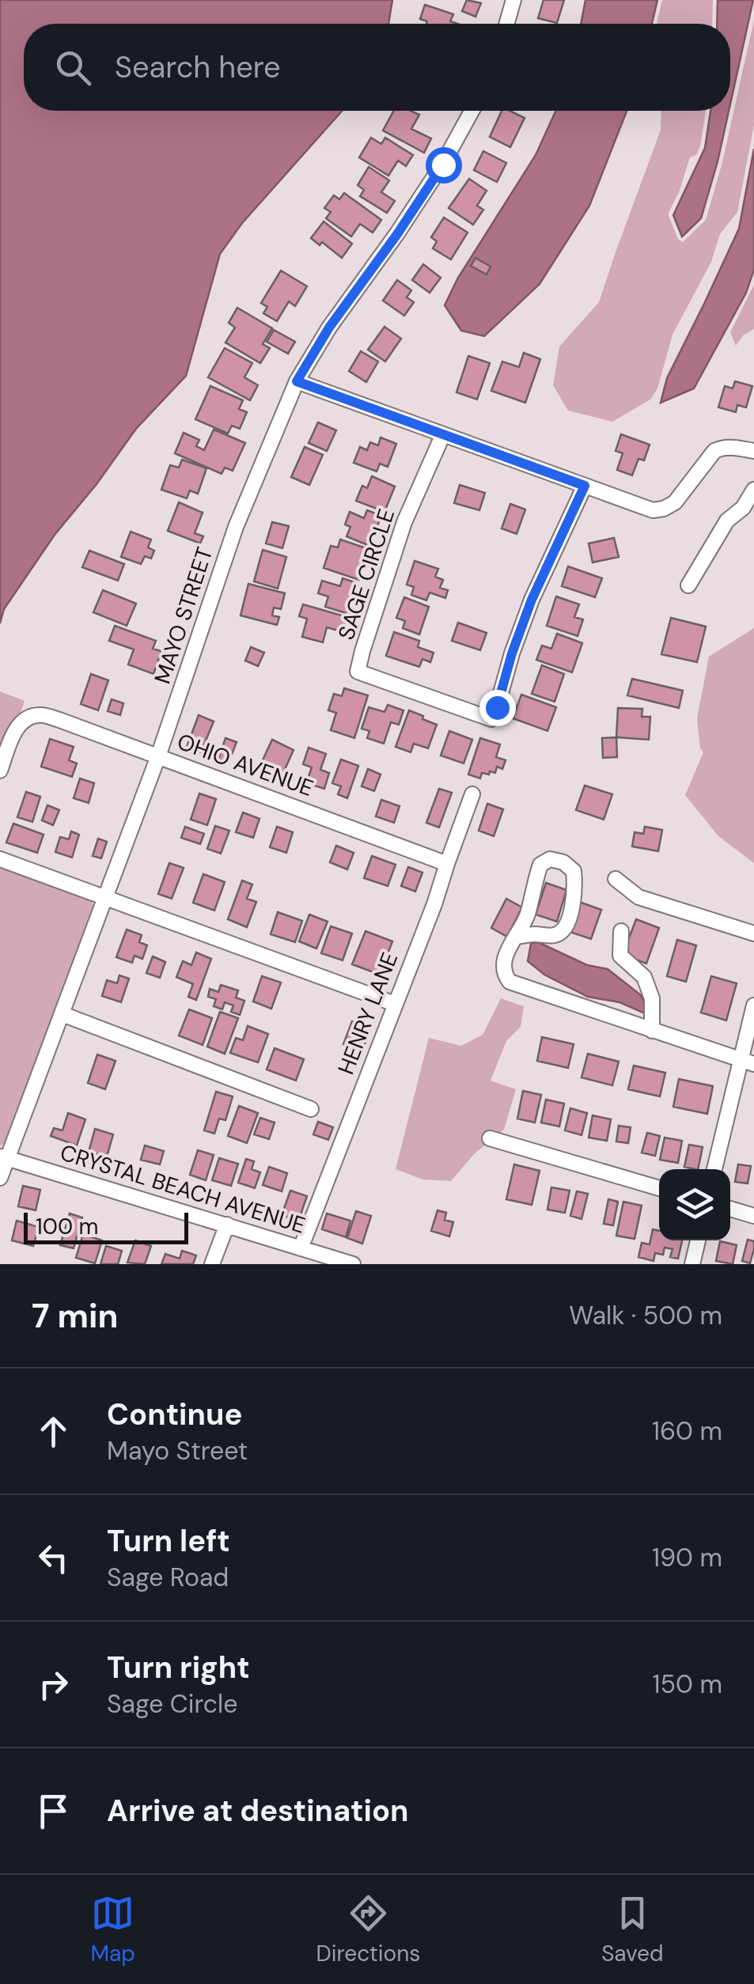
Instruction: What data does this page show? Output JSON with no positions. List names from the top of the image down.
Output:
{
  "streets": {
    "street": [
      "SAGE CIRCLE",
      "MAYO STREET",
      "OHIO AVENUE",
      "HENRY LANE",
      "CRYSTAL BEACH AVENUE"
    ]
  },
  "crossings": [
    ["MAYO STREET", "OHIO AVENUE"],
    ["MAYO STREET", "CRYSTAL BEACH AVENUE"],
    ["OHIO AVENUE", "HENRY LANE"],
    ["HENRY LANE", "CRYSTAL BEACH AVENUE"]
  ],
  "scale_bar": "100 m",
  "page": {
    "search": "Search here",
    "scale": "100 m",
    "heading": ["7 min", "Walk · 500 m"],
    "list": [
      ["Continue", "Mayo Street", "160 m"],
      ["Turn left", "Sage Road", "190 m"],
      ["Turn right", "Sage Circle", "150 m"],
      "Arrive at destination"
    ],
    "nav": ["Map", "Directions", "Saved"]
  }
}
